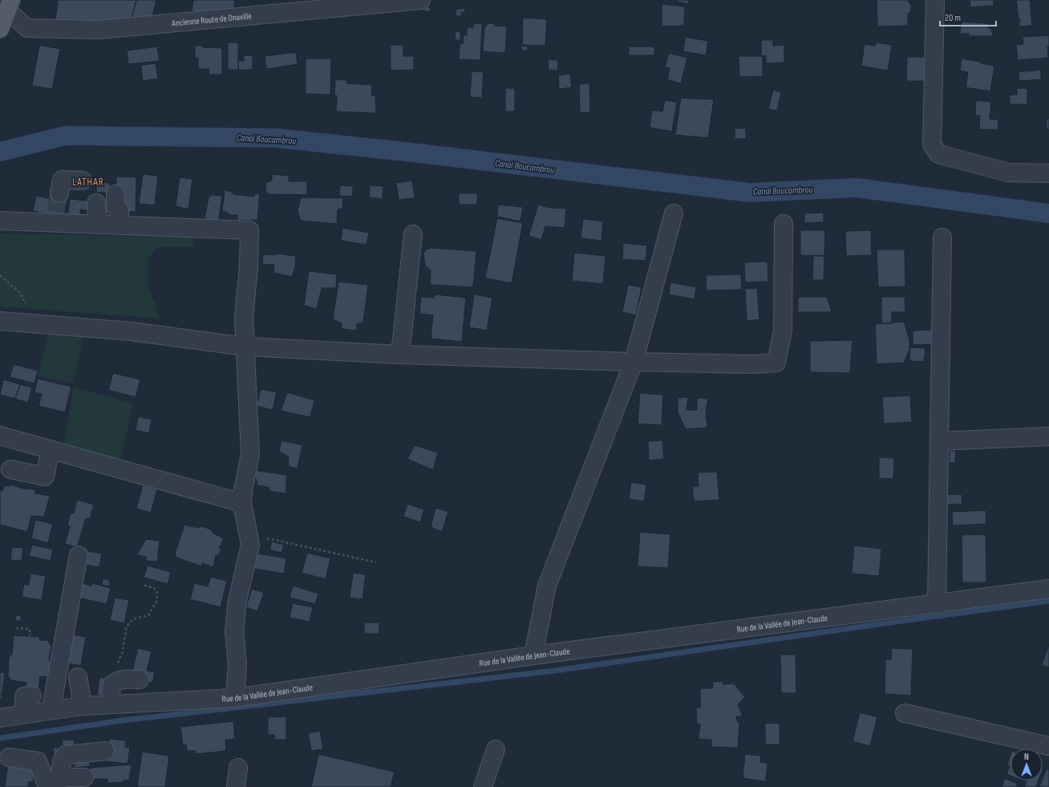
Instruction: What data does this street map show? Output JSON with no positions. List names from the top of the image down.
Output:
{
  "streets": {
    "street": ["Ancienne Route de Onaville", "Rue de la Vallée de Jean-Claude"]
  },
  "districts": ["LATHAR"],
  "water": ["Canal Boucambrou"],
  "scale_bar": "20 m",
  "north": "top"
}
